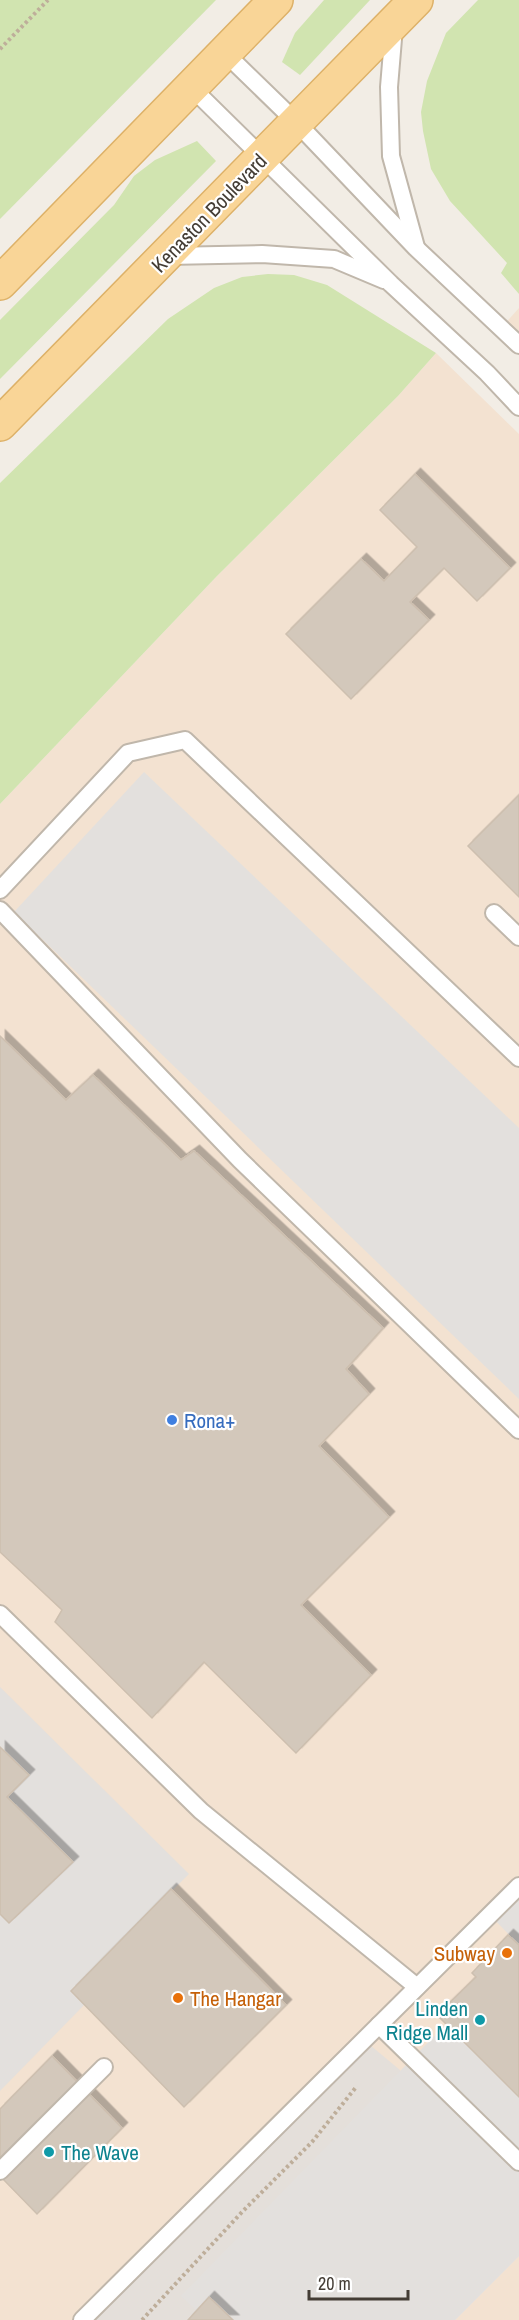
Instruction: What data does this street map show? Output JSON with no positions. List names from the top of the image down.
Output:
{
  "streets": {
    "main road": ["Kenaston Boulevard"]
  },
  "places": [
    "Rona+",
    "Subway",
    "The Hangar",
    "Linden Ridge Mall",
    "The Wave"
  ],
  "scale_bar": "20 m"
}
